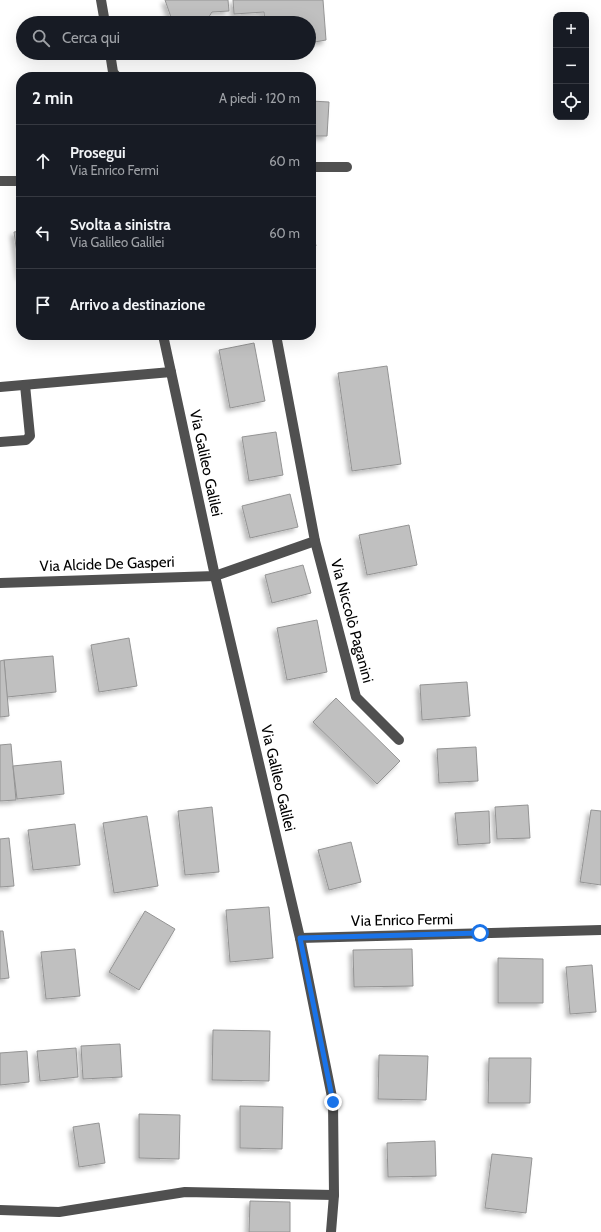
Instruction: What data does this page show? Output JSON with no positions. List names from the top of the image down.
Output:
{
  "streets": {
    "street": [
      "Via Galileo Galilei",
      "Via Alcide De Gasperi",
      "Via Niccolò Paganini",
      "Via Enrico Fermi"
    ]
  },
  "crossings": [
    ["Via Galileo Galilei", "Via Alcide De Gasperi"],
    ["Via Galileo Galilei", "Via Enrico Fermi"]
  ],
  "page": {
    "map_buttons": ["+", "−"],
    "search": "Cerca qui",
    "heading": ["2 min", "A piedi · 120 m"],
    "list": [
      ["Prosegui", "Via Enrico Fermi", "60 m"],
      ["Svolta a sinistra", "Via Galileo Galilei", "60 m"],
      "Arrivo a destinazione"
    ]
  }
}
